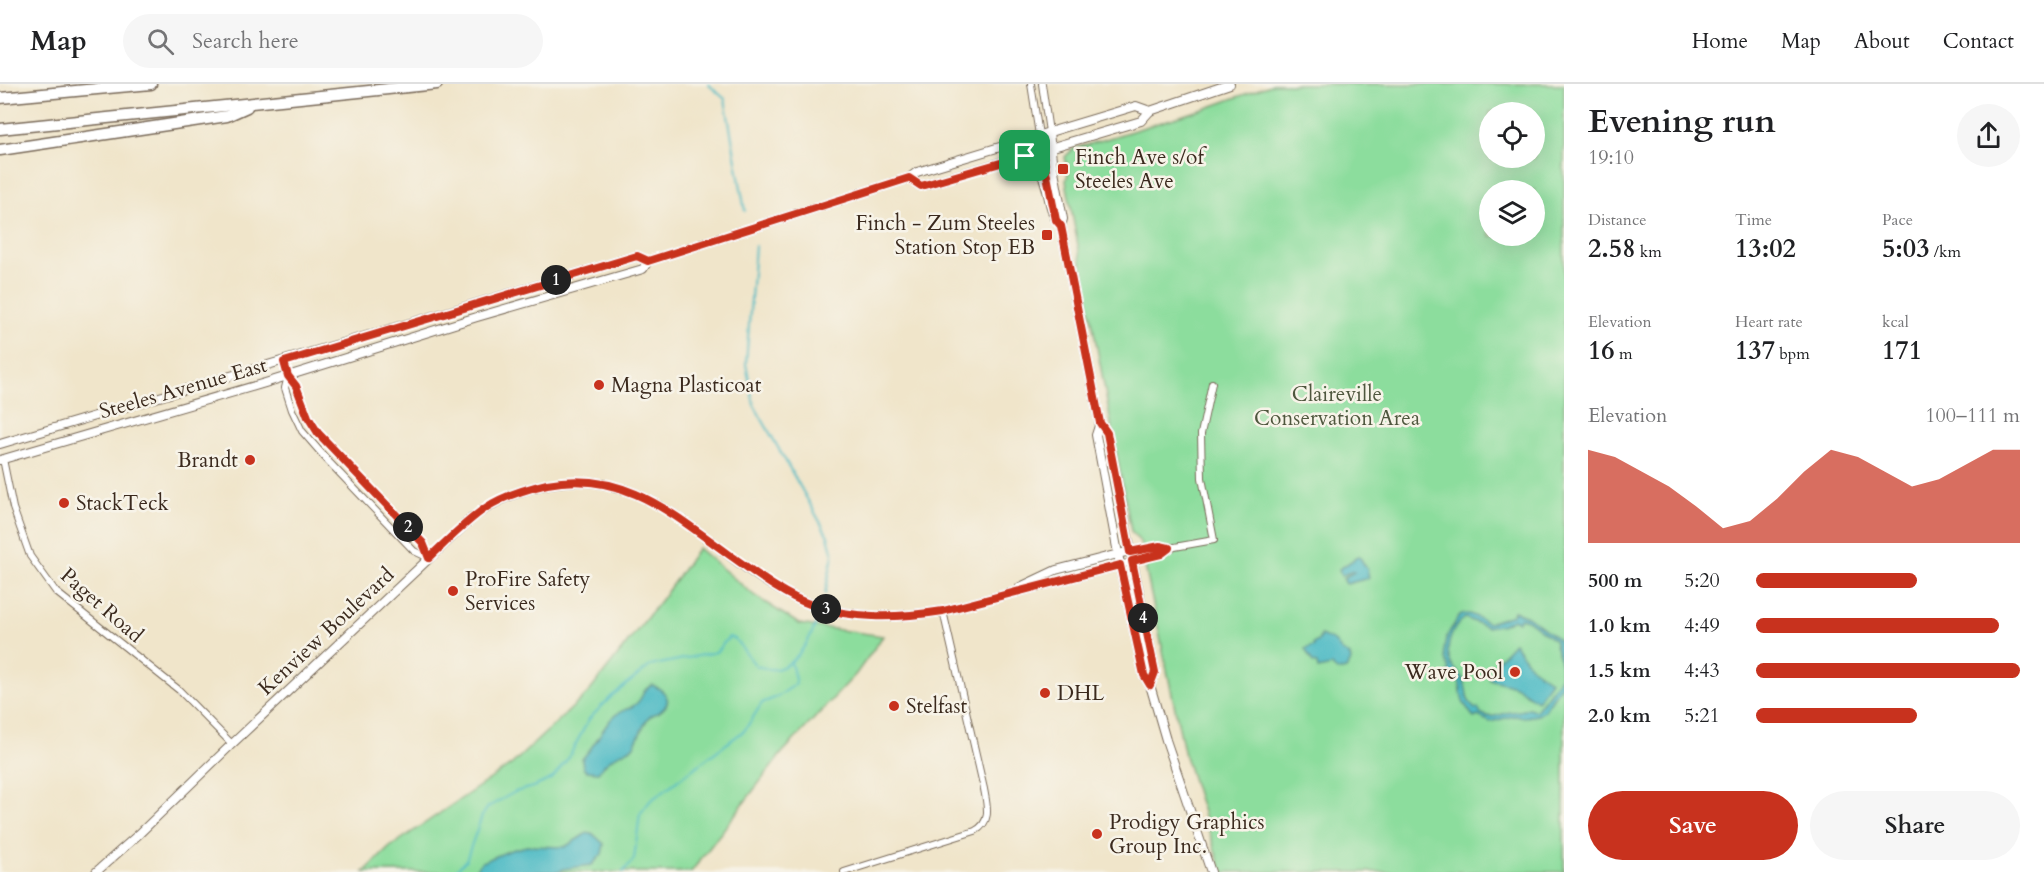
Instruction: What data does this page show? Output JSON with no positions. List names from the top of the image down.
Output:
{
  "streets": {
    "main road": ["Steeles Avenue East"],
    "street": ["Paget Road", "Kenview Boulevard"]
  },
  "crossings": [
    ["Steeles Avenue East", "Paget Road"],
    ["Paget Road", "Kenview Boulevard"]
  ],
  "parks": ["Claireville Conservation Area"],
  "places": {
    "transit": ["Finch Ave s/of Steeles Ave", "Finch - Zum Steeles Station Stop EB"],
    "other": [
      "Magna Plasticoat",
      "Brandt",
      "StackTeck",
      "ProFire Safety Services",
      "Wave Pool",
      "DHL",
      "Stelfast",
      "Prodigy Graphics Group Inc."
    ]
  },
  "page": {
    "header": "Map",
    "search": "Search here",
    "nav": [
      "Home",
      "Map",
      "About",
      "Contact"
    ],
    "heading": ["Evening run", "19:10"],
    "stats": [
      ["Distance", "2.58 km"],
      ["Time", "13:02"],
      ["Pace", "5:03 /km"],
      ["Elevation", "16 m"],
      ["Heart rate", "137 bpm"],
      ["kcal", "171"]
    ],
    "pins": [
      "1",
      "2",
      "3",
      "4"
    ],
    "chart": ["Elevation", "100–111 m"],
    "list": [
      {
        "name": "500 m",
        "note": "5:20"
      },
      {
        "name": "1.0 km",
        "note": "4:49"
      },
      {
        "name": "1.5 km",
        "note": "4:43"
      },
      {
        "name": "2.0 km",
        "note": "5:21"
      }
    ],
    "buttons": ["Save", "Share"]
  }
}
